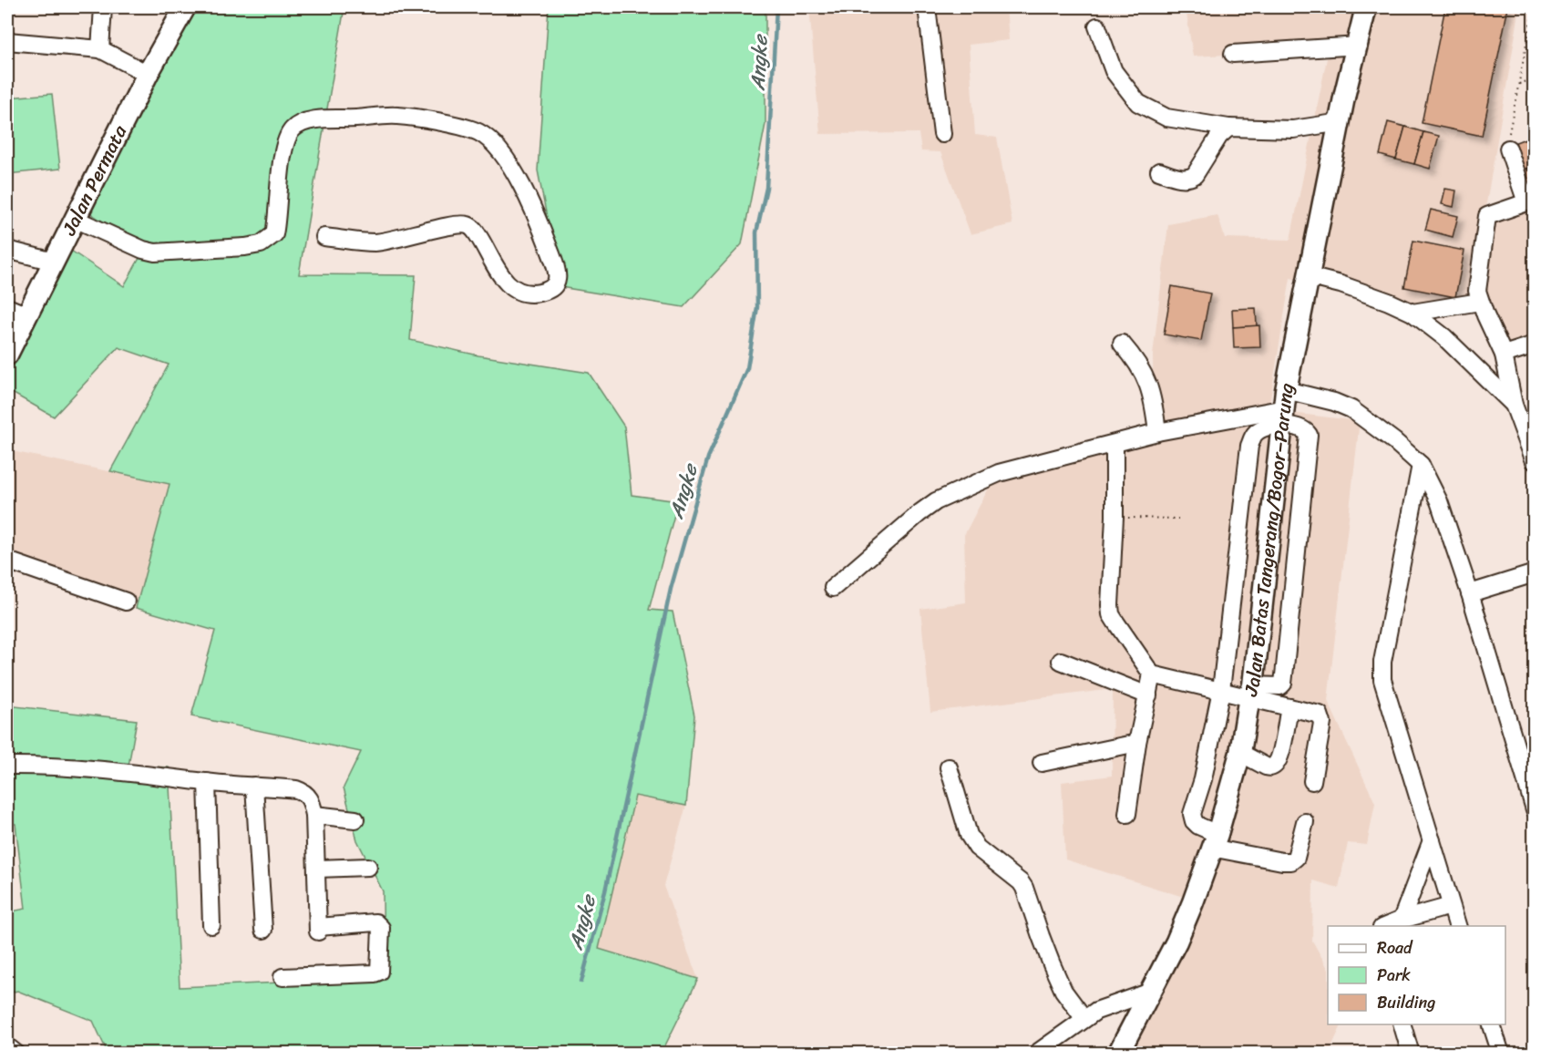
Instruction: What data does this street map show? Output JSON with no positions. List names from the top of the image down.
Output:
{
  "streets": {
    "main road": ["Jalan Permata", "Jalan Batas Tangerang/Bogor–Parung"]
  },
  "water": ["Angke"],
  "legend": ["Road", "Park", "Building"]
}
